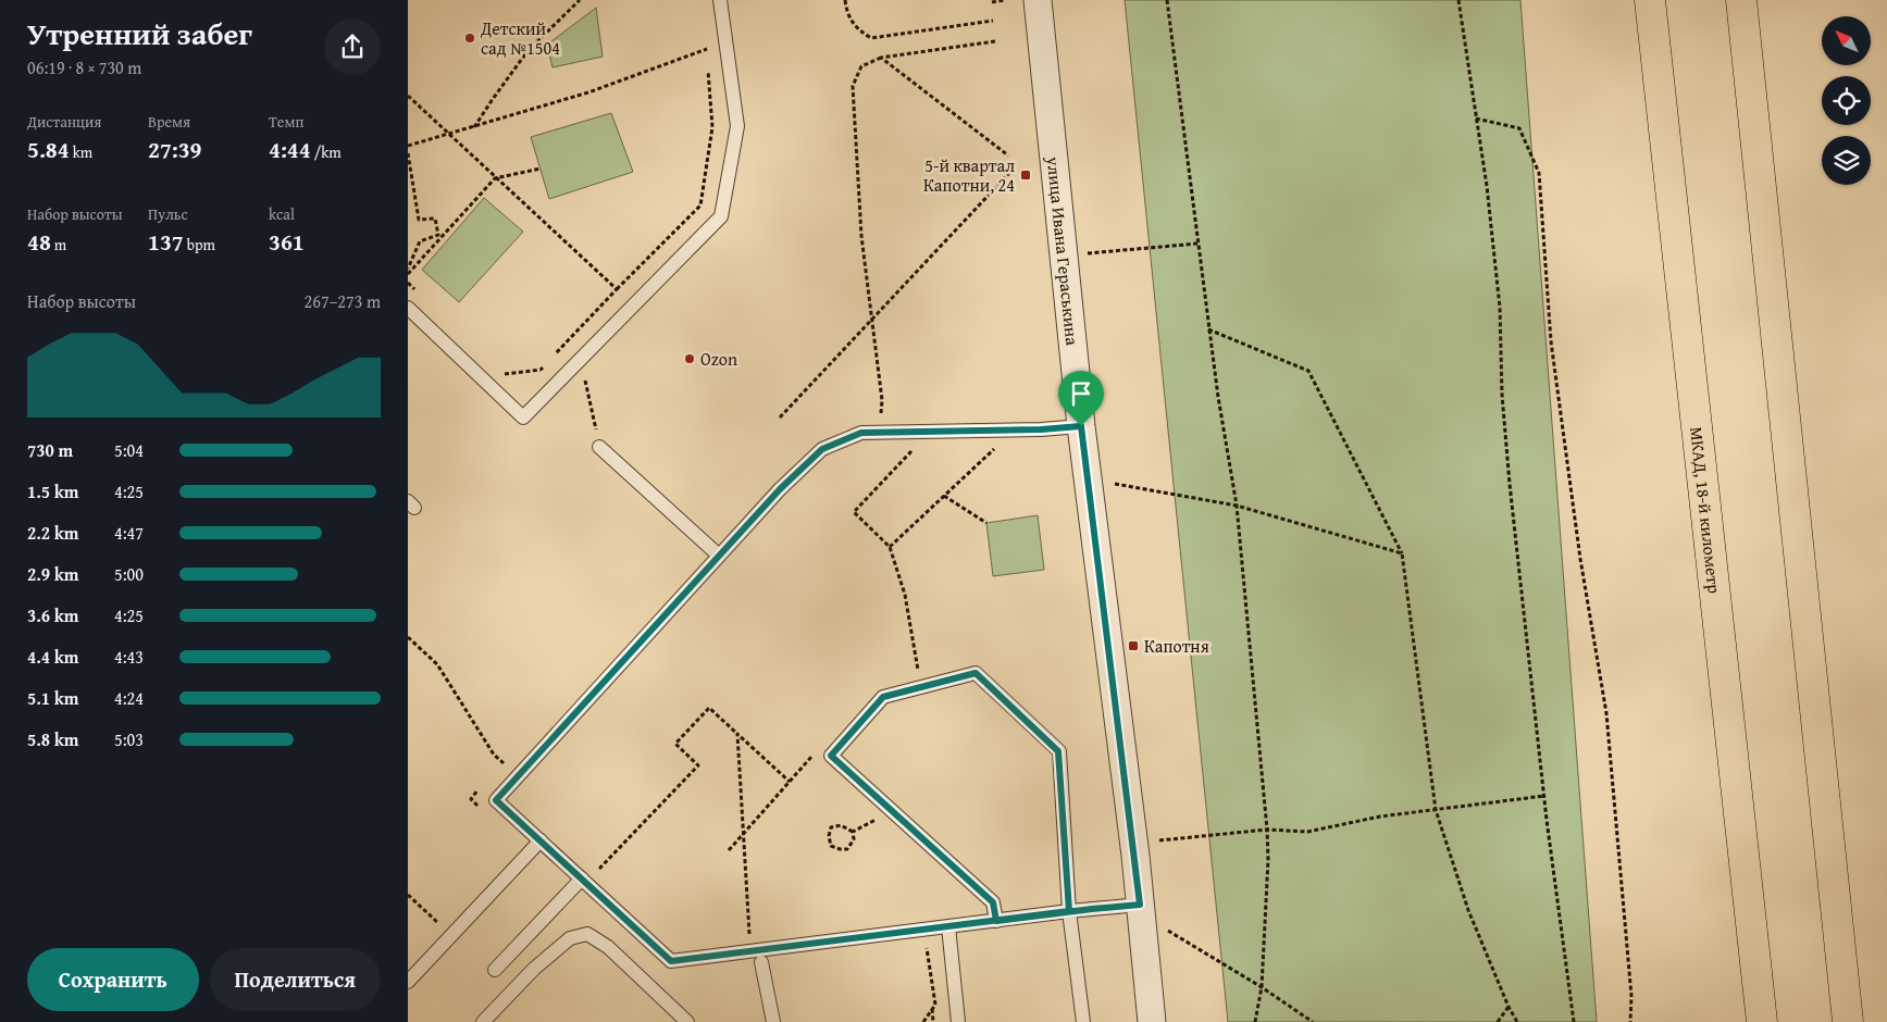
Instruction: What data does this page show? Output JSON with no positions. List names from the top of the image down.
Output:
{
  "streets": {
    "highway": ["МКАД, 18-й километр"],
    "street": ["улица Ивана Гераськина"]
  },
  "places": {
    "other": ["Детский сад №1504", "Ozon"],
    "transit": ["5-й квартал Капотни, 24", "Капотня"]
  },
  "north": "top left",
  "page": {
    "heading": ["Утренний забег", "06:19 · 8 × 730 m"],
    "stats": [
      ["Дистанция", "5.84 km"],
      ["Время", "27:39"],
      ["Темп", "4:44 /km"],
      ["Набор высоты", "48 m"],
      ["Пульс", "137 bpm"],
      ["kcal", "361"]
    ],
    "chart": ["Набор высоты", "267–273 m"],
    "list": [
      {
        "name": "730 m",
        "note": "5:04"
      },
      {
        "name": "1.5 km",
        "note": "4:25"
      },
      {
        "name": "2.2 km",
        "note": "4:47"
      },
      {
        "name": "2.9 km",
        "note": "5:00"
      },
      {
        "name": "3.6 km",
        "note": "4:25"
      },
      {
        "name": "4.4 km",
        "note": "4:43"
      },
      {
        "name": "5.1 km",
        "note": "4:24"
      },
      {
        "name": "5.8 km",
        "note": "5:03"
      }
    ],
    "buttons": ["Сохранить", "Поделиться"]
  }
}
